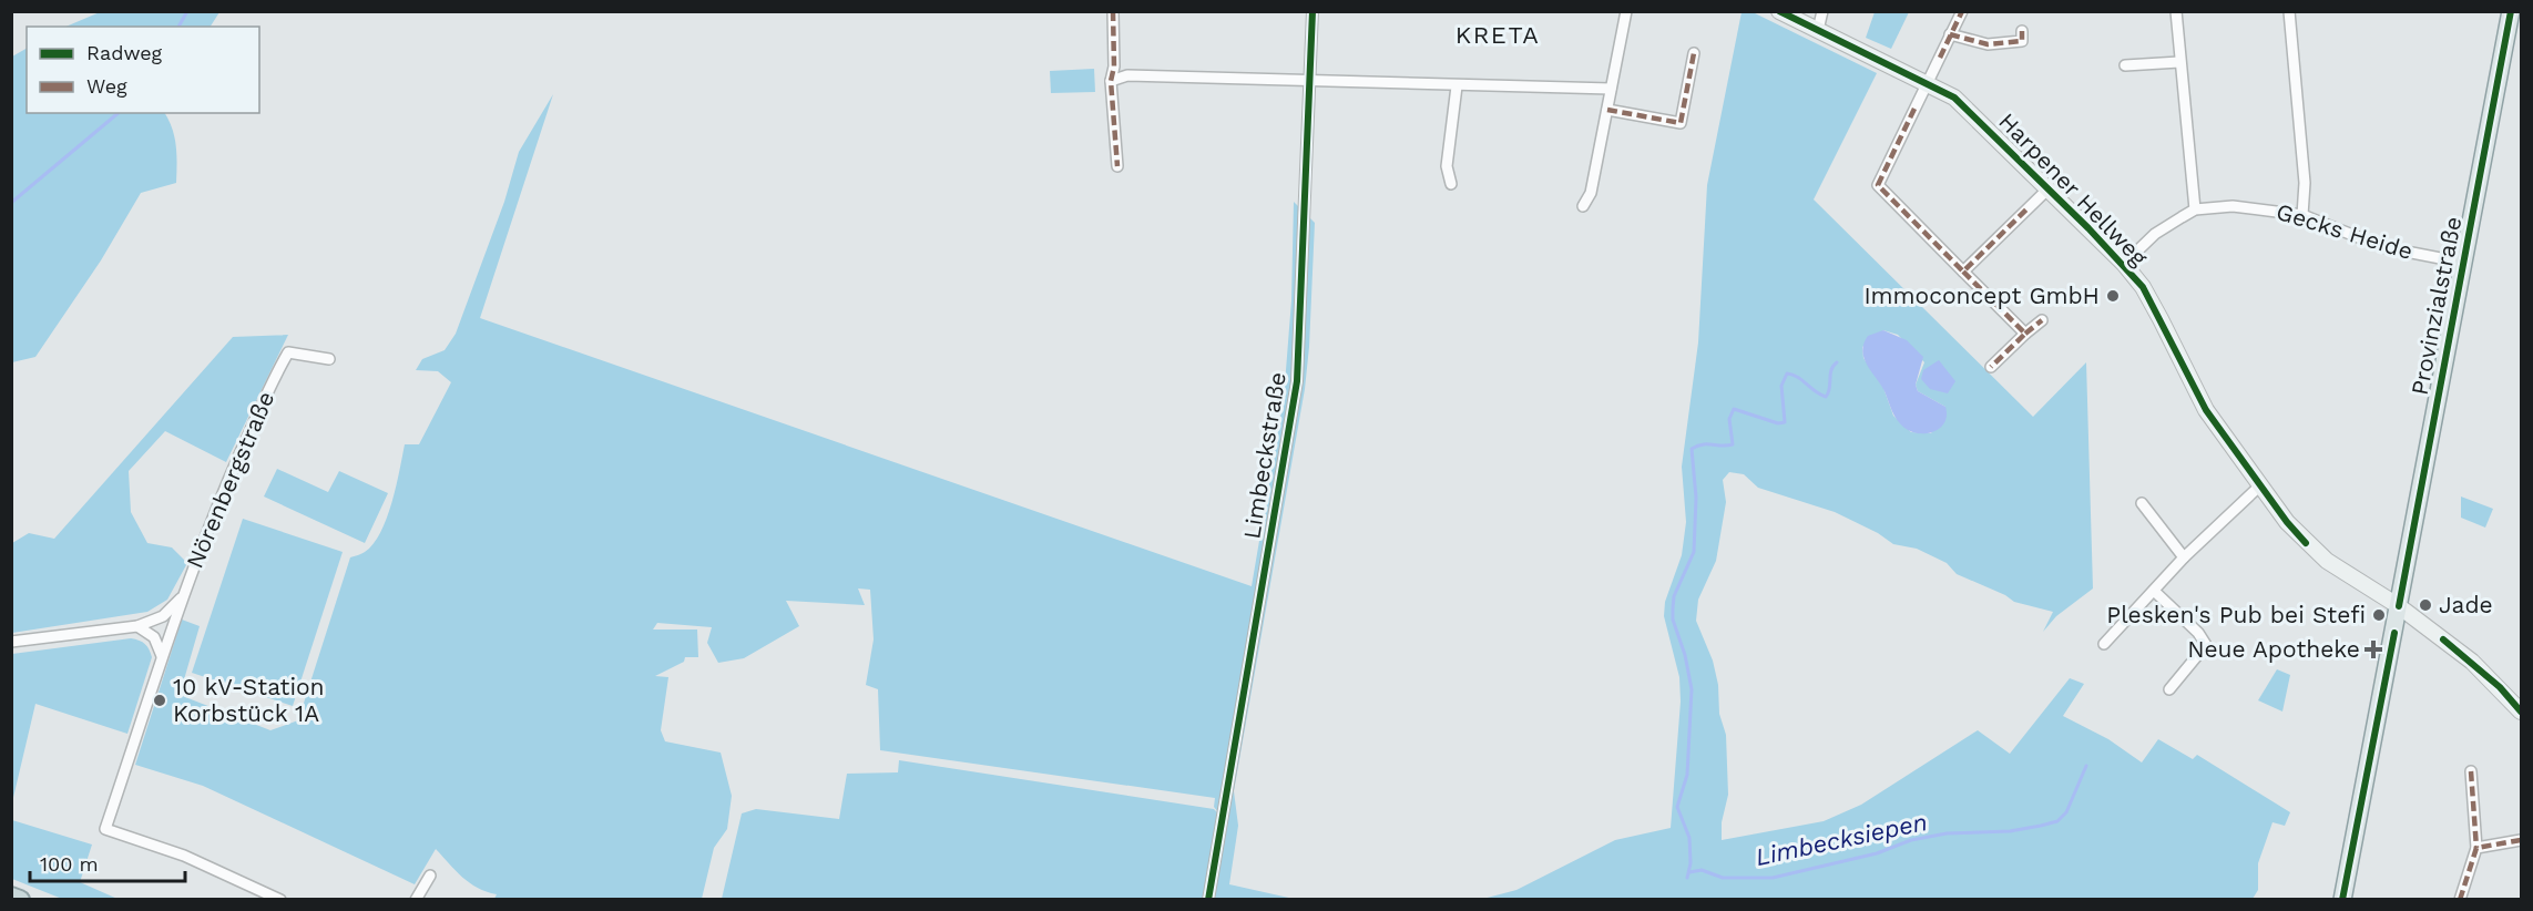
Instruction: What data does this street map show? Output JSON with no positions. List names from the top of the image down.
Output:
{
  "streets": {
    "main road": ["Provinzialstraße"],
    "street": [
      "Harpener Hellweg",
      "Gecks Heide",
      "Limbeckstraße",
      "Nörenbergstraße"
    ]
  },
  "crossings": [
    ["Harpener Hellweg", "Gecks Heide"],
    ["Harpener Hellweg", "Provinzialstraße"],
    ["Gecks Heide", "Provinzialstraße"]
  ],
  "districts": ["KRETA"],
  "water": ["Limbecksiepen"],
  "places": {
    "other": [
      "Immoconcept GmbH",
      "Jade",
      "Plesken's Pub bei Stefi",
      "10 kV-Station Korbstück 1A"
    ],
    "health": ["Neue Apotheke"]
  },
  "legend": ["Radweg", "Weg"],
  "scale_bar": "100 m"
}
